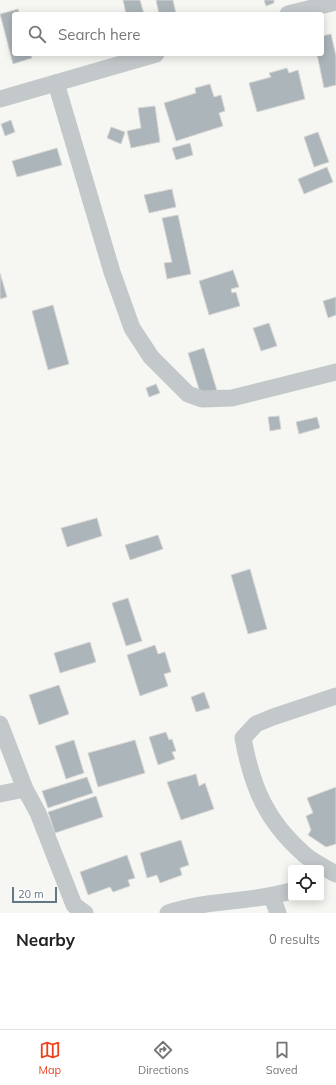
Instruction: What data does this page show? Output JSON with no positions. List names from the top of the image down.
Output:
{
  "scale_bar": "20 m",
  "page": {
    "search": "Search here",
    "scale": "20 m",
    "heading": ["Nearby", "0 results"],
    "nav": ["Map", "Directions", "Saved"]
  }
}
